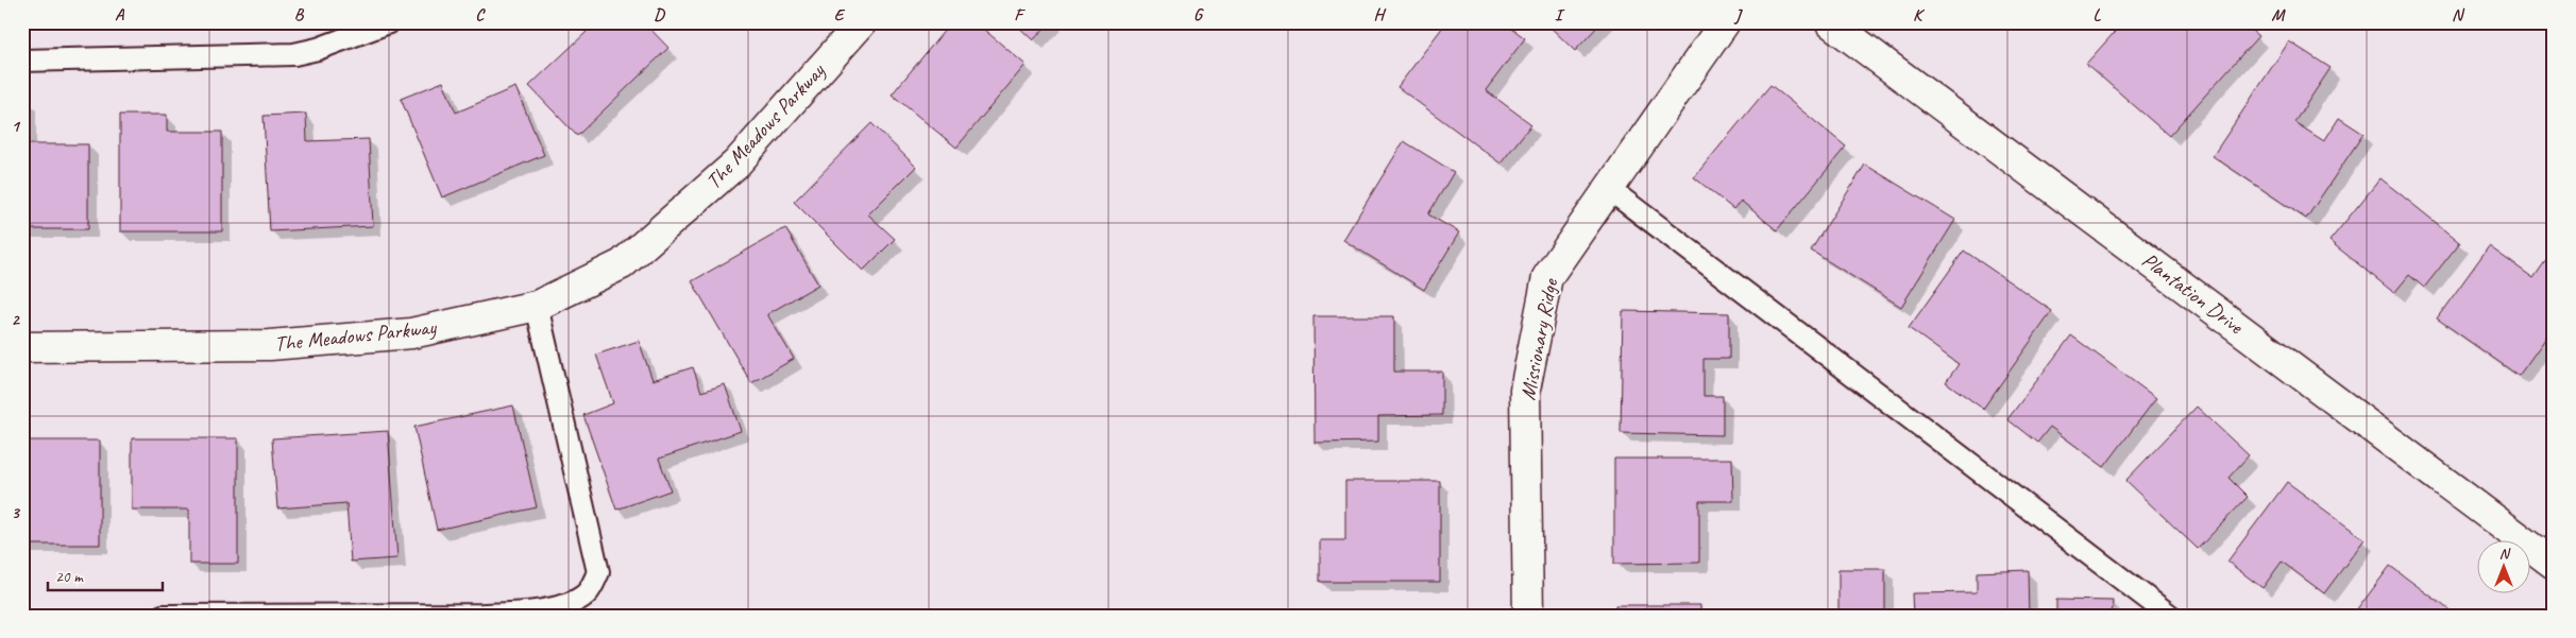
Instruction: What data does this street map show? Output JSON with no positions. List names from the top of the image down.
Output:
{
  "streets": {
    "street": ["The Meadows Parkway", "Plantation Drive", "Missionary Ridge"]
  },
  "scale_bar": "20 m",
  "north": "top",
  "grid": {
    "columns": [
      "A",
      "B",
      "C",
      "D",
      "E",
      "F",
      "G",
      "H",
      "I",
      "J",
      "K",
      "L",
      "M",
      "N"
    ],
    "rows": ["1", "2", "3"]
  }
}
